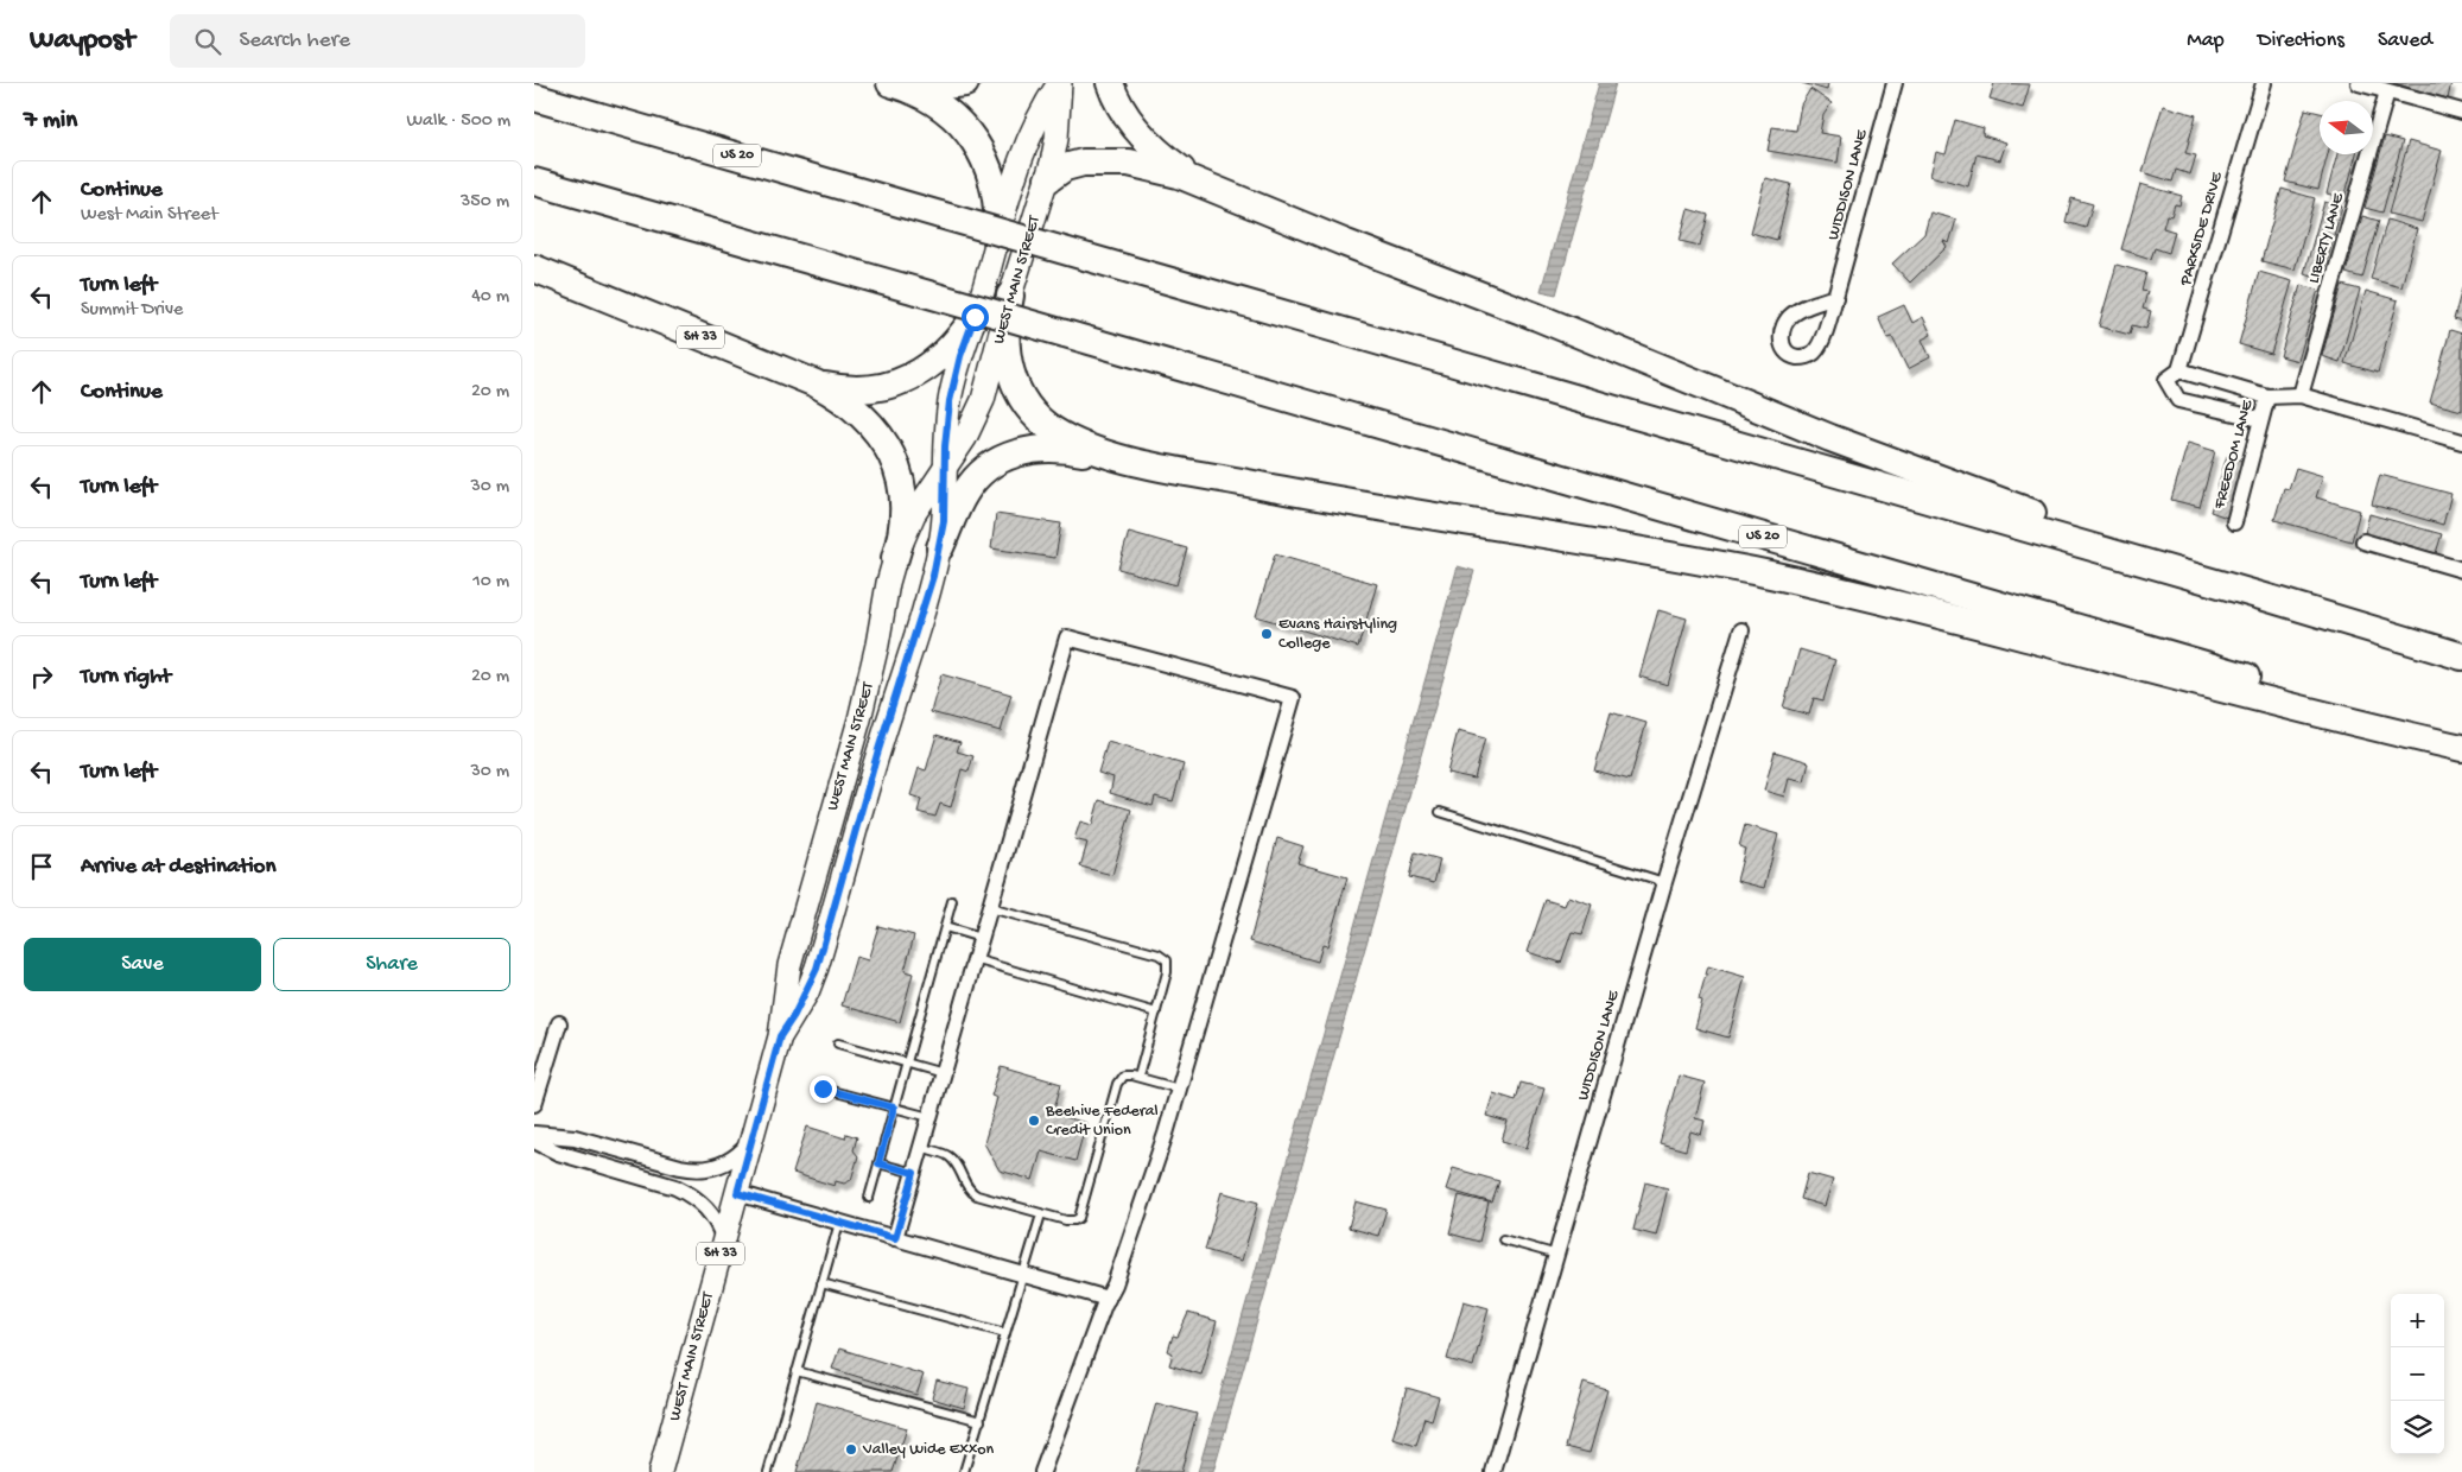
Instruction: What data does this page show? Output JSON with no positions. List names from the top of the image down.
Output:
{
  "streets": {
    "highway": ["US 20", "SH 33"],
    "main road": ["WEST MAIN STREET"],
    "street": [
      "WIDDISON LANE",
      "PARKSIDE DRIVE",
      "LIBERTY LANE",
      "FREEDOM LANE"
    ]
  },
  "crossings": [
    ["WEST MAIN STREET", "SH 33"]
  ],
  "places": ["Evans Hairstyling College", "Beehive Federal Credit Union", "Valley Wide Exxon"],
  "north": "left",
  "page": {
    "header": "Waypost",
    "search": "Search here",
    "nav": ["Map", "Directions", "Saved"],
    "heading": ["7 min", "Walk · 500 m"],
    "list": [
      ["Continue", "West Main Street", "350 m"],
      ["Turn left", "Summit Drive", "40 m"],
      ["Continue", "20 m"],
      ["Turn left", "30 m"],
      ["Turn left", "10 m"],
      ["Turn right", "20 m"],
      ["Turn left", "30 m"],
      "Arrive at destination"
    ],
    "buttons": ["Save", "Share"],
    "map_buttons": ["+", "−"]
  }
}
